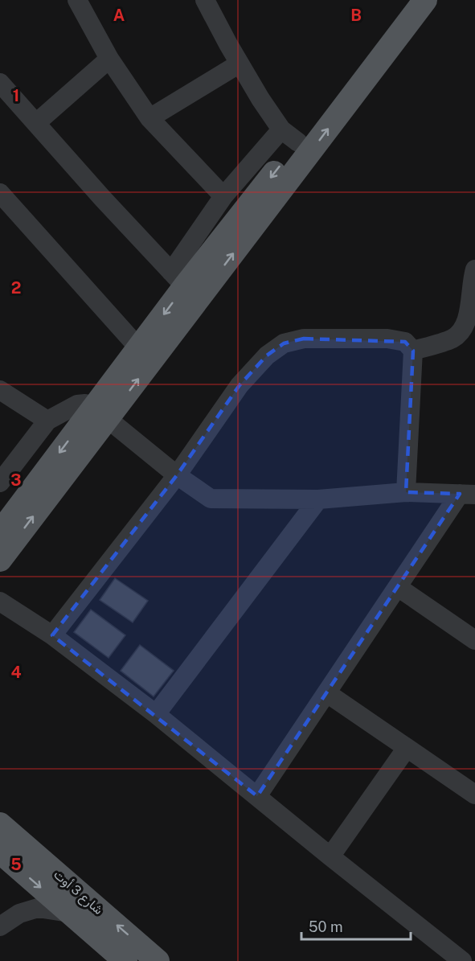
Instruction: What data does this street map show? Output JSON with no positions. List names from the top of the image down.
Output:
{
  "streets": {
    "main road": ["شارع 3 أوت"]
  },
  "scale_bar": "50 m",
  "grid": {
    "columns": ["A", "B"],
    "rows": [
      "1",
      "2",
      "3",
      "4",
      "5"
    ]
  }
}
